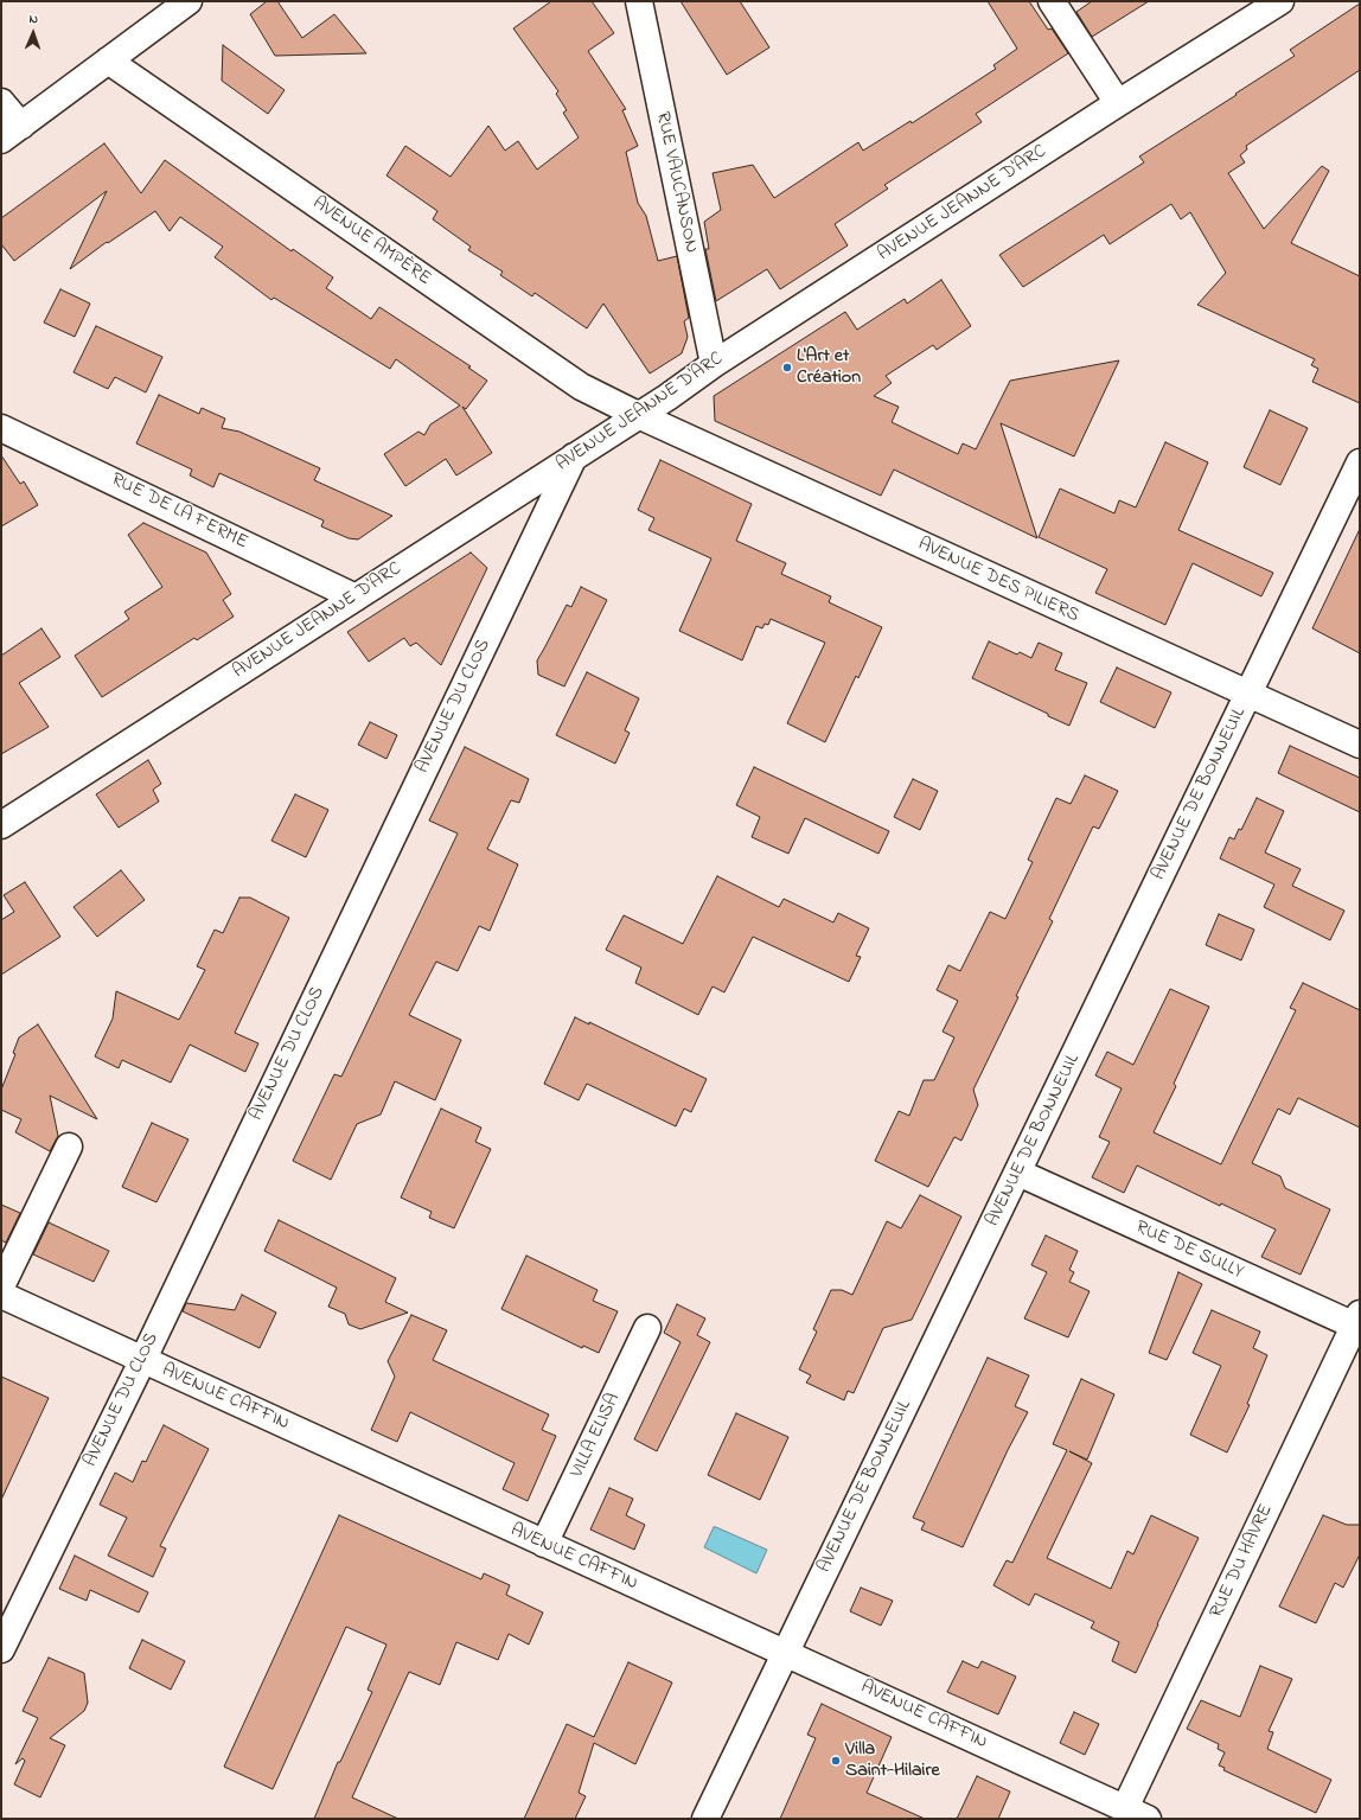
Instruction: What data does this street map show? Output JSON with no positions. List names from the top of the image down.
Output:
{
  "streets": {
    "street": [
      "RUE VAUCANSON",
      "AVENUE JEANNE D'ARC",
      "AVENUE AMPÈRE",
      "RUE DE LA FERME",
      "AVENUE DES PILIERS",
      "AVENUE DU CLOS",
      "AVENUE DE BONNEUIL",
      "RUE DE SULLY",
      "AVENUE CAFFIN",
      "VILLA ELISA",
      "RUE DU HAVRE"
    ]
  },
  "crossings": [
    ["RUE VAUCANSON", "AVENUE JEANNE D'ARC"],
    ["AVENUE JEANNE D'ARC", "AVENUE AMPÈRE"],
    ["AVENUE JEANNE D'ARC", "RUE DE LA FERME"],
    ["AVENUE JEANNE D'ARC", "AVENUE DES PILIERS"],
    ["AVENUE JEANNE D'ARC", "AVENUE DU CLOS"],
    ["AVENUE AMPÈRE", "AVENUE DES PILIERS"],
    ["AVENUE DES PILIERS", "AVENUE DE BONNEUIL"],
    ["AVENUE DU CLOS", "AVENUE CAFFIN"],
    ["AVENUE DE BONNEUIL", "RUE DE SULLY"],
    ["AVENUE DE BONNEUIL", "AVENUE CAFFIN"],
    ["RUE DE SULLY", "RUE DU HAVRE"],
    ["AVENUE CAFFIN", "VILLA ELISA"],
    ["AVENUE CAFFIN", "RUE DU HAVRE"]
  ],
  "places": ["L'Art et Création", "Villa Saint-Hilaire"],
  "north": "top"
}
